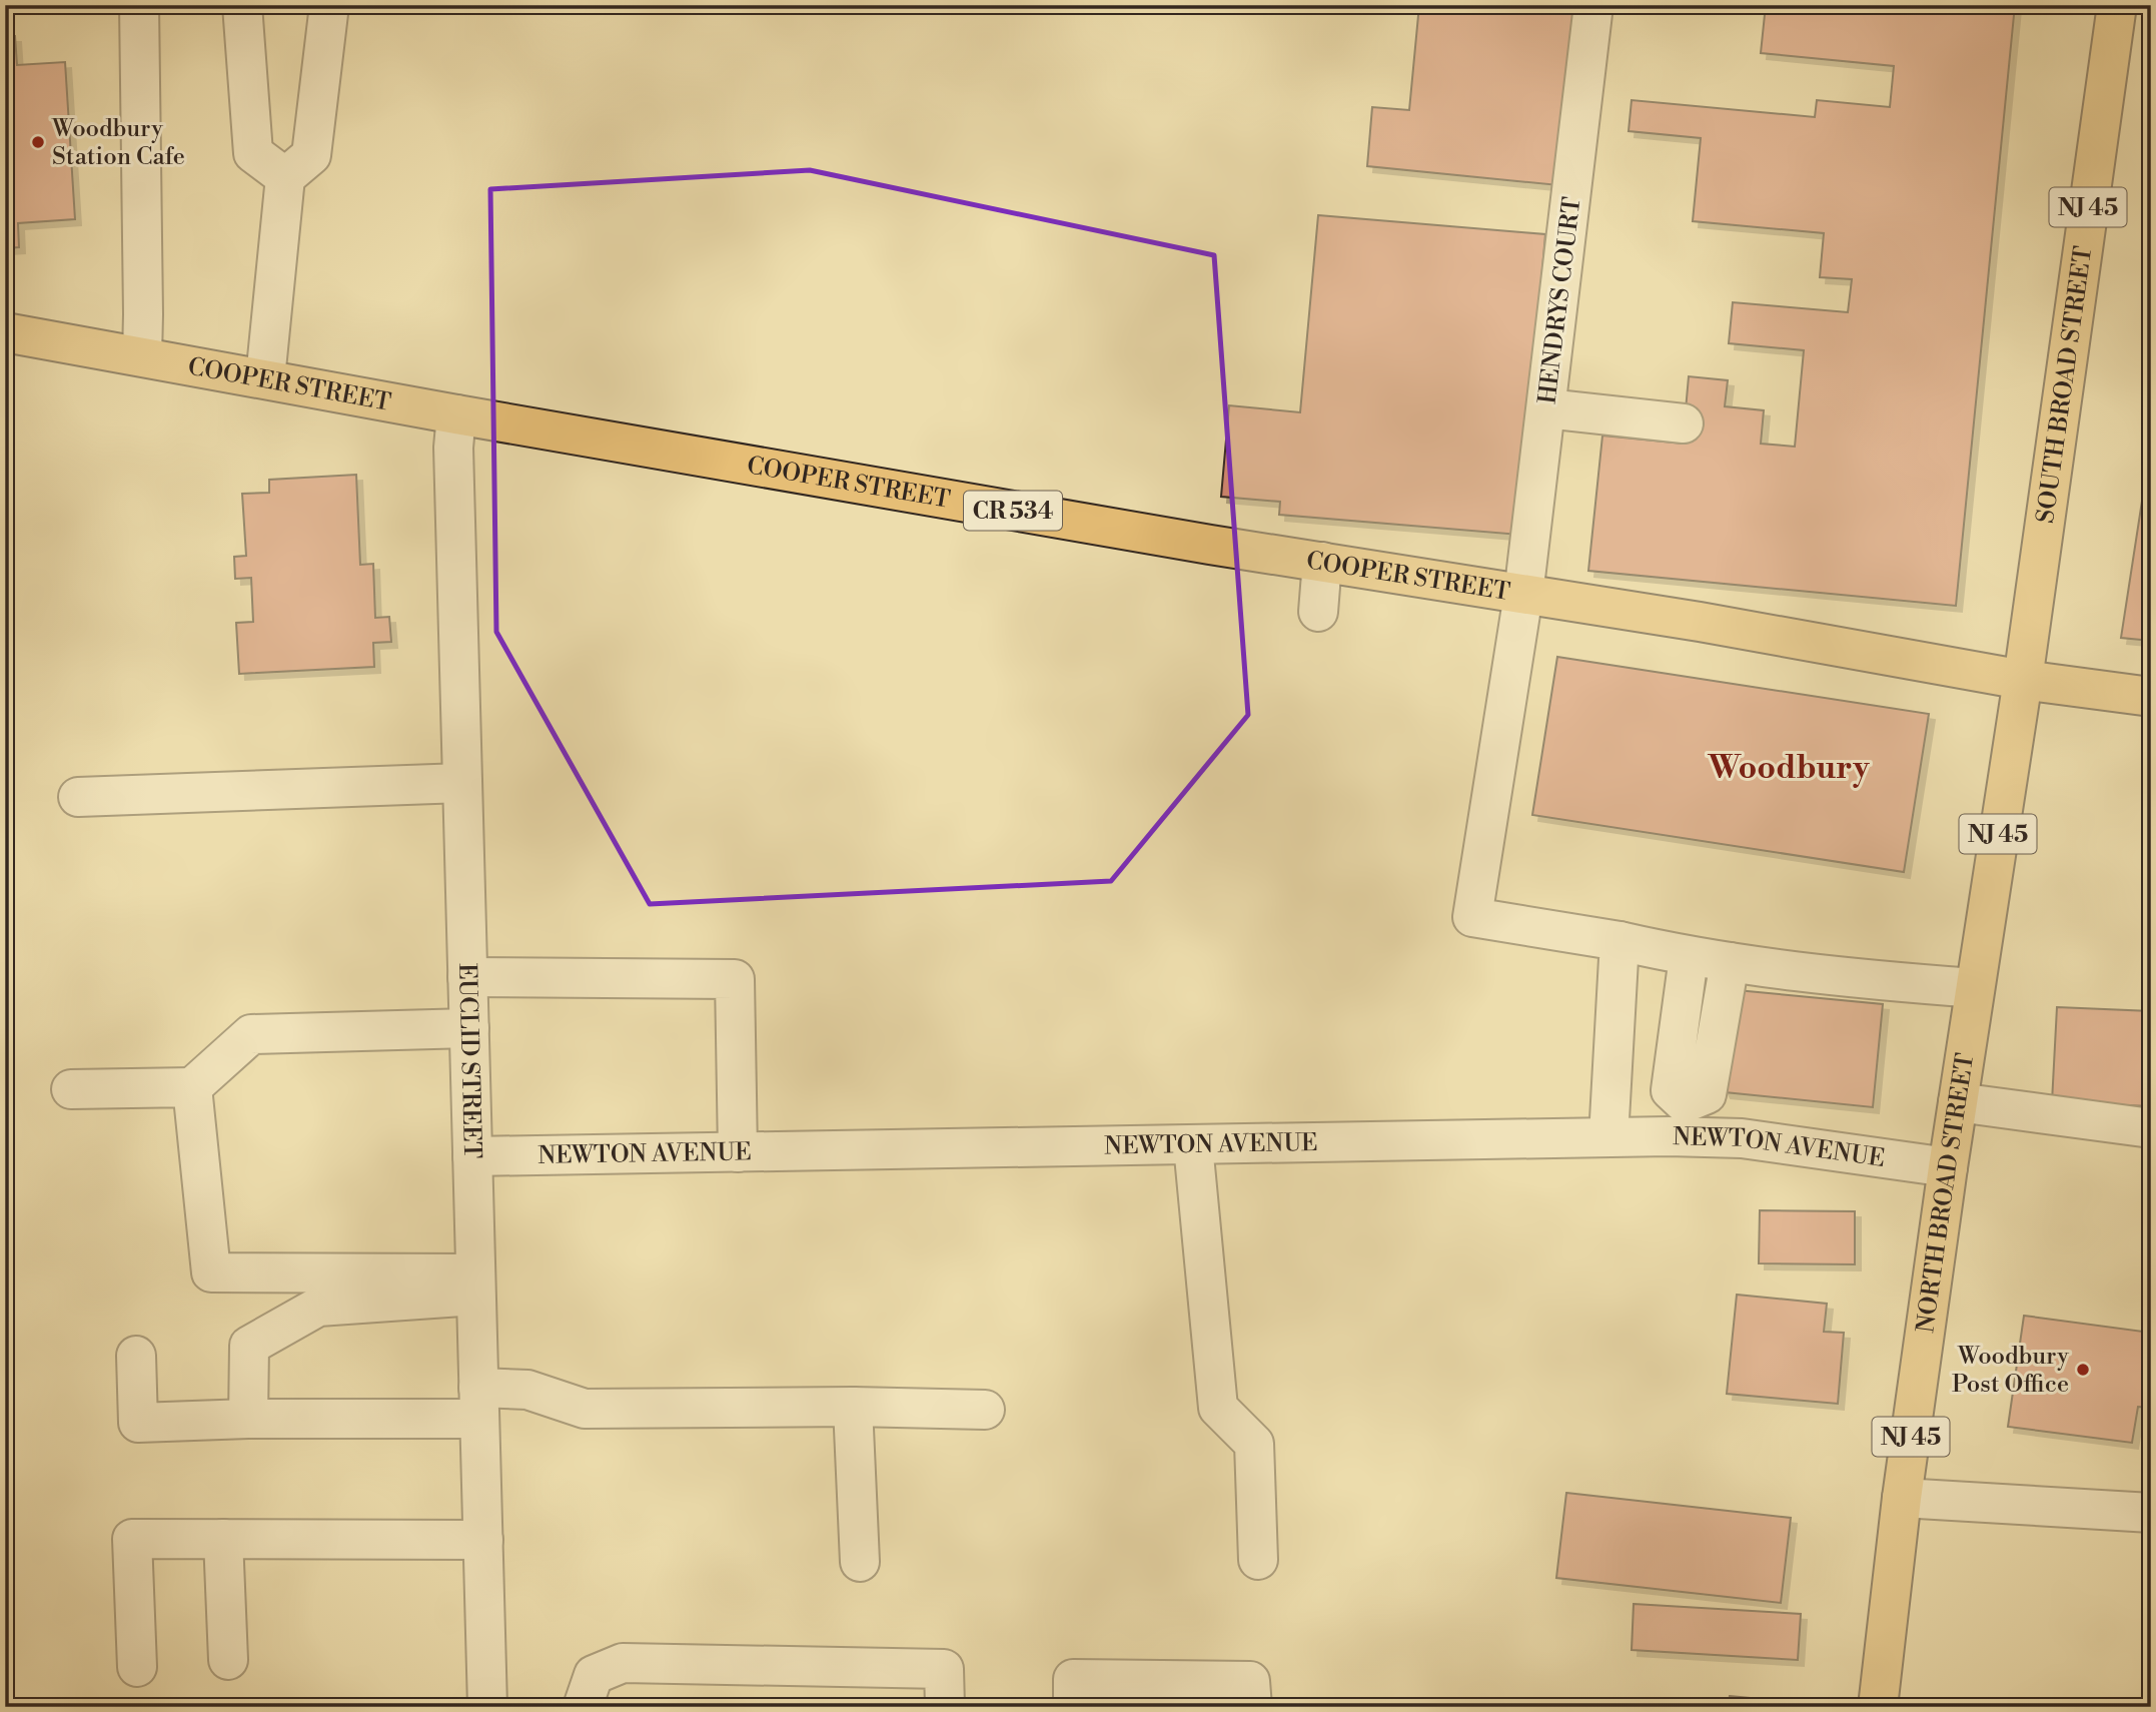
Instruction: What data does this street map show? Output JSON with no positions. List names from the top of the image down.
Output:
{
  "streets": {
    "main road": [
      "NJ 45",
      "COOPER STREET",
      "SOUTH BROAD STREET",
      "CR 534",
      "NORTH BROAD STREET"
    ],
    "street": ["HENDRYS COURT", "EUCLID STREET", "NEWTON AVENUE"]
  },
  "crossings": [
    ["HENDRYS COURT", "COOPER STREET"],
    ["COOPER STREET", "SOUTH BROAD STREET"],
    ["COOPER STREET", "EUCLID STREET"],
    ["COOPER STREET", "NORTH BROAD STREET"],
    ["SOUTH BROAD STREET", "NORTH BROAD STREET"],
    ["EUCLID STREET", "NEWTON AVENUE"],
    ["NEWTON AVENUE", "NORTH BROAD STREET"]
  ],
  "districts": ["Woodbury"],
  "places": ["Woodbury Station Cafe", "Woodbury Post Office"]
}
